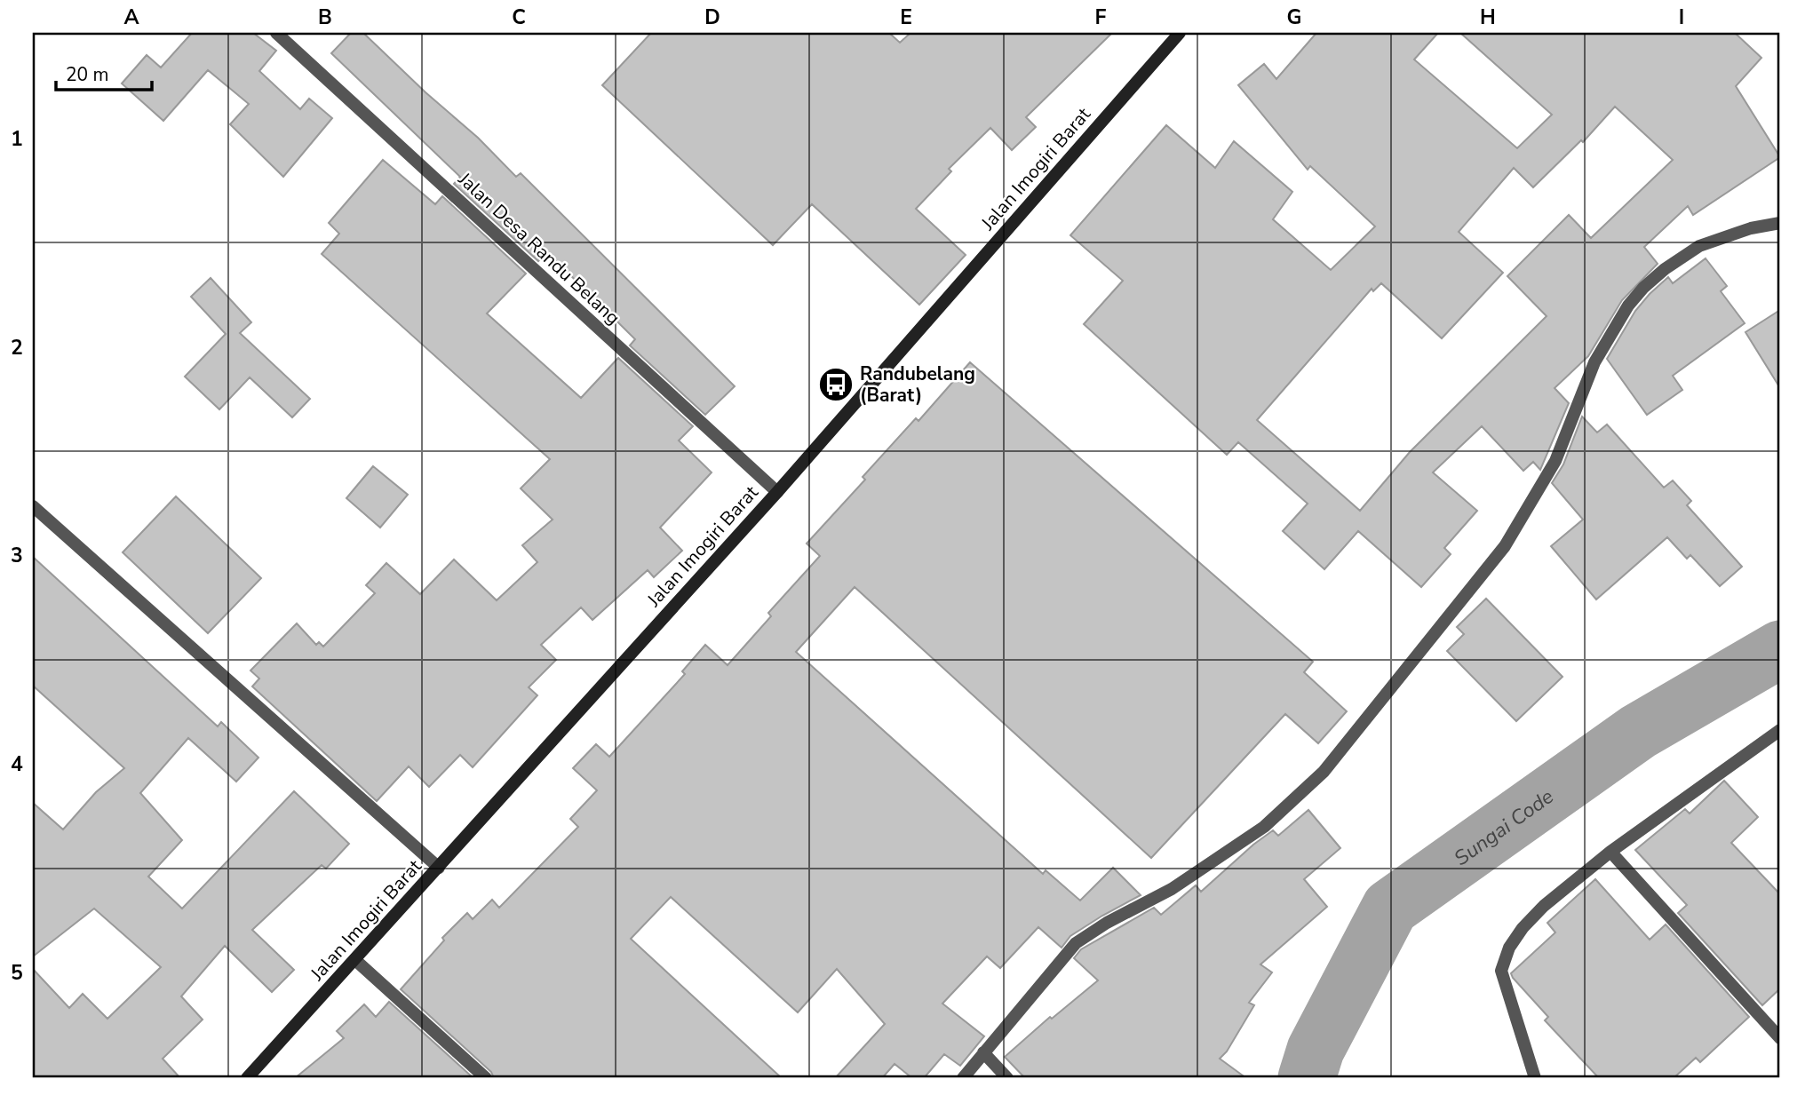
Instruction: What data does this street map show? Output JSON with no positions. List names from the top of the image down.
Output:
{
  "streets": {
    "main road": ["Jalan Imogiri Barat"],
    "street": ["Jalan Desa Randu Belang"]
  },
  "crossings": [
    ["Jalan Imogiri Barat", "Jalan Desa Randu Belang"]
  ],
  "water": ["Sungai Code"],
  "places": {
    "bus stop": ["Randubelang (Barat)"]
  },
  "scale_bar": "20 m",
  "grid": {
    "columns": [
      "A",
      "B",
      "C",
      "D",
      "E",
      "F",
      "G",
      "H",
      "I"
    ],
    "rows": [
      "1",
      "2",
      "3",
      "4",
      "5"
    ]
  }
}
